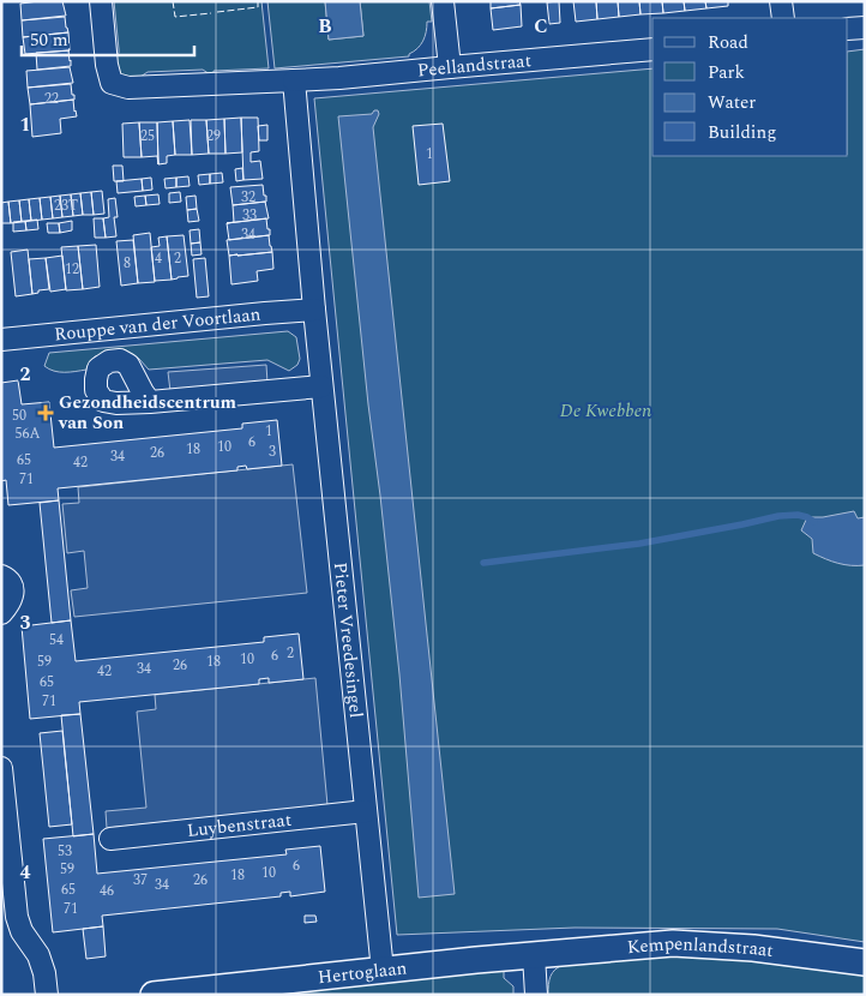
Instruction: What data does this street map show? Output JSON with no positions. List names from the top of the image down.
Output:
{
  "streets": {
    "street": [
      "Peellandstraat",
      "Rouppe van der Voortlaan",
      "Pieter Vreedesingel",
      "Luybenstraat",
      "Kempenlandstraat",
      "Hertoglaan"
    ]
  },
  "crossings": [
    ["Peellandstraat", "Pieter Vreedesingel"],
    ["Rouppe van der Voortlaan", "Pieter Vreedesingel"],
    ["Pieter Vreedesingel", "Luybenstraat"],
    ["Pieter Vreedesingel", "Hertoglaan"],
    ["Kempenlandstraat", "Hertoglaan"]
  ],
  "parks": ["De Kwebben"],
  "places": {
    "health": ["Gezondheidscentrum van Son"]
  },
  "house_numbers": [
    "22",
    "25",
    "29",
    "1",
    "32",
    "23T",
    "33",
    "34",
    "4",
    "2",
    "8",
    "12",
    "50",
    "1",
    "56A",
    "6",
    "10",
    "18",
    "3",
    "26",
    "34",
    "65",
    "42",
    "71",
    "54",
    "2",
    "6",
    "10",
    "59",
    "18",
    "26",
    "34",
    "42",
    "65",
    "71",
    "53",
    "6",
    "59",
    "10",
    "18",
    "37",
    "26",
    "34",
    "65",
    "46",
    "71"
  ],
  "legend": [
    "Road",
    "Park",
    "Water",
    "Building"
  ],
  "scale_bar": "50 m",
  "grid": {
    "columns": ["B", "C"],
    "rows": [
      "1",
      "2",
      "3",
      "4"
    ]
  }
}
